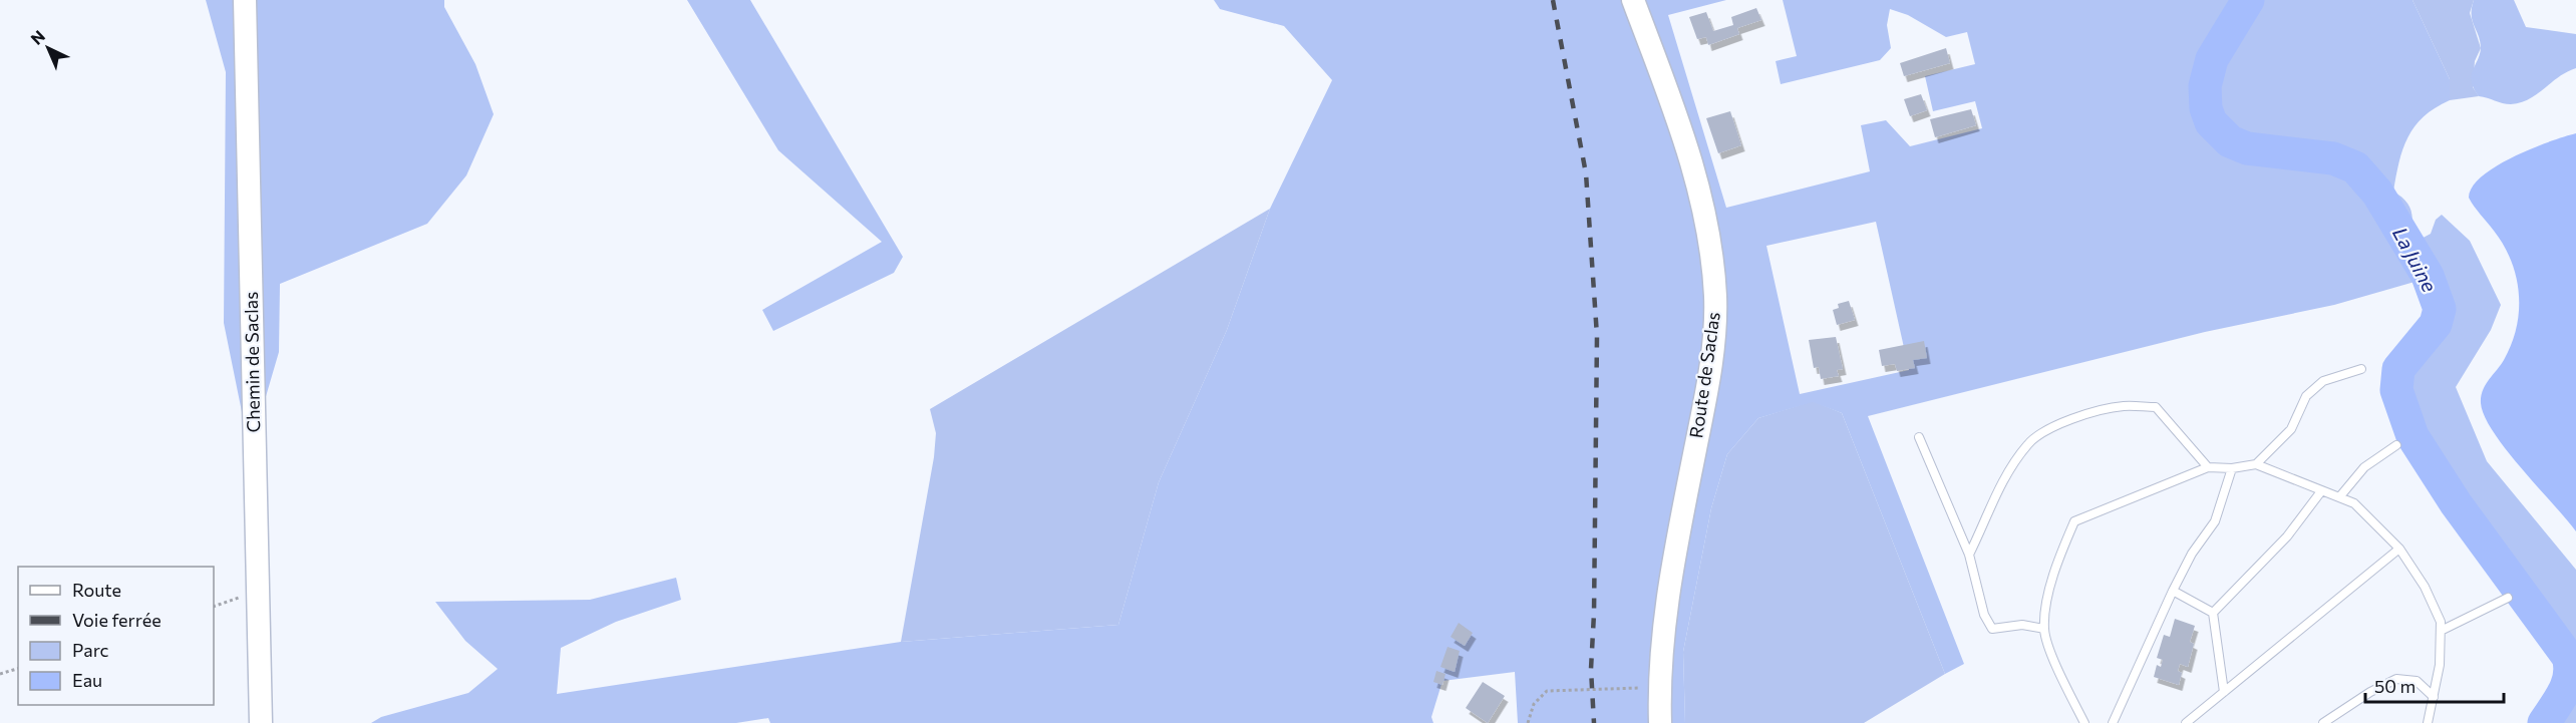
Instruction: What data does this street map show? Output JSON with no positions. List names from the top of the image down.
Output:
{
  "streets": {
    "main road": ["Chemin de Saclas", "Route de Saclas"]
  },
  "water": ["La Juine"],
  "legend": [
    "Route",
    "Voie ferrée",
    "Parc",
    "Eau"
  ],
  "scale_bar": "50 m",
  "north": "top left"
}
